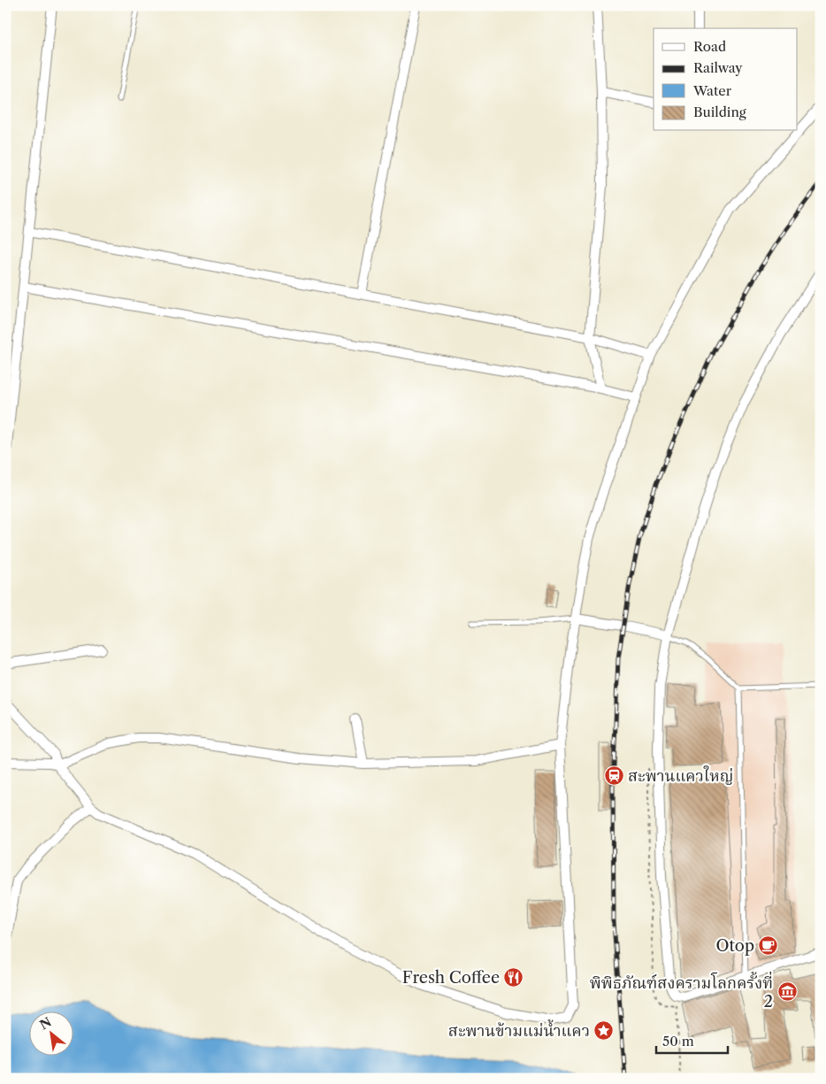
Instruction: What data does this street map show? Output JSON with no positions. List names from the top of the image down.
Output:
{
  "places": {
    "station": ["สะพานแควใหญ่"],
    "cafe": ["Otop"],
    "restaurant": ["Fresh Coffee"],
    "museum": ["พิพิธภัณฑ์สงครามโลกครั้งที่ 2"],
    "place": ["สะพานข้ามแม่น้ำแคว"]
  },
  "legend": [
    "Road",
    "Railway",
    "Water",
    "Building"
  ],
  "scale_bar": "50 m",
  "north": "top left"
}
